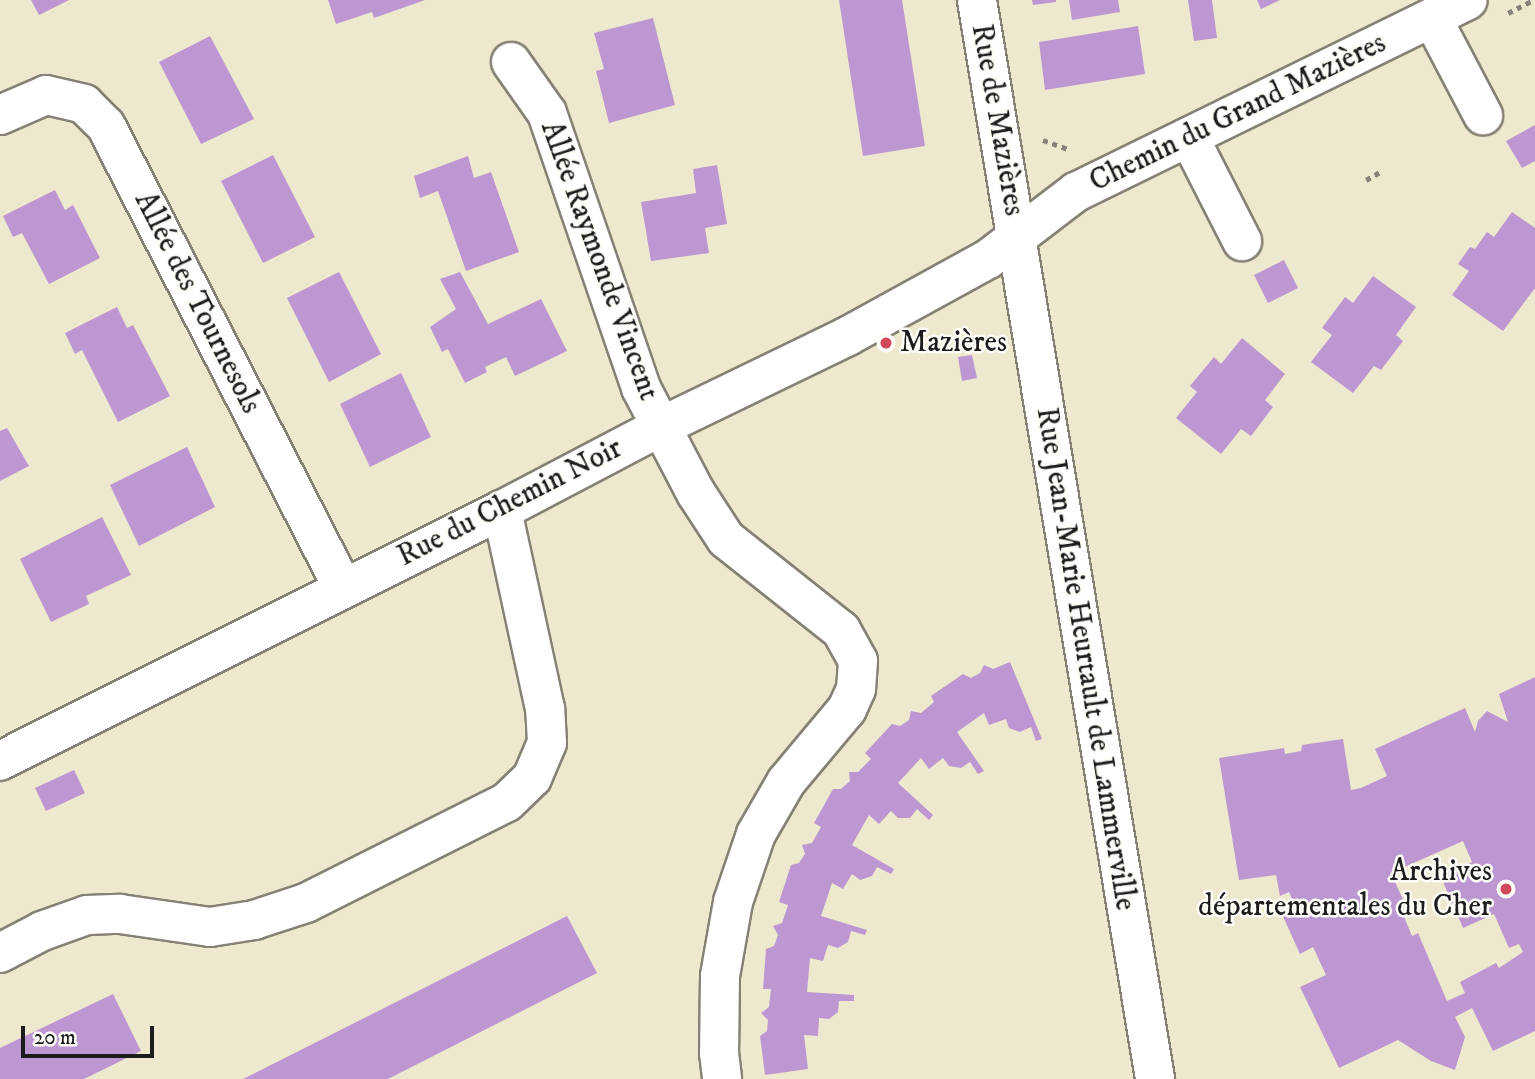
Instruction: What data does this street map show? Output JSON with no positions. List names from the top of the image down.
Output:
{
  "streets": {
    "street": [
      "Chemin du Grand Mazières",
      "Rue de Mazières",
      "Allée Raymonde Vincent",
      "Allée des Tournesols",
      "Rue du Chemin Noir",
      "Rue Jean-Marie Heurtault de Lammerville"
    ]
  },
  "crossings": [
    ["Chemin du Grand Mazières", "Rue de Mazières"],
    ["Chemin du Grand Mazières", "Rue du Chemin Noir"],
    ["Chemin du Grand Mazières", "Rue Jean-Marie Heurtault de Lammerville"],
    ["Rue de Mazières", "Rue du Chemin Noir"],
    ["Rue de Mazières", "Rue Jean-Marie Heurtault de Lammerville"],
    ["Allée Raymonde Vincent", "Rue du Chemin Noir"],
    ["Allée des Tournesols", "Rue du Chemin Noir"],
    ["Rue du Chemin Noir", "Rue Jean-Marie Heurtault de Lammerville"]
  ],
  "places": ["Mazières", "Archives départementales du Cher"],
  "scale_bar": "20 m"
}
